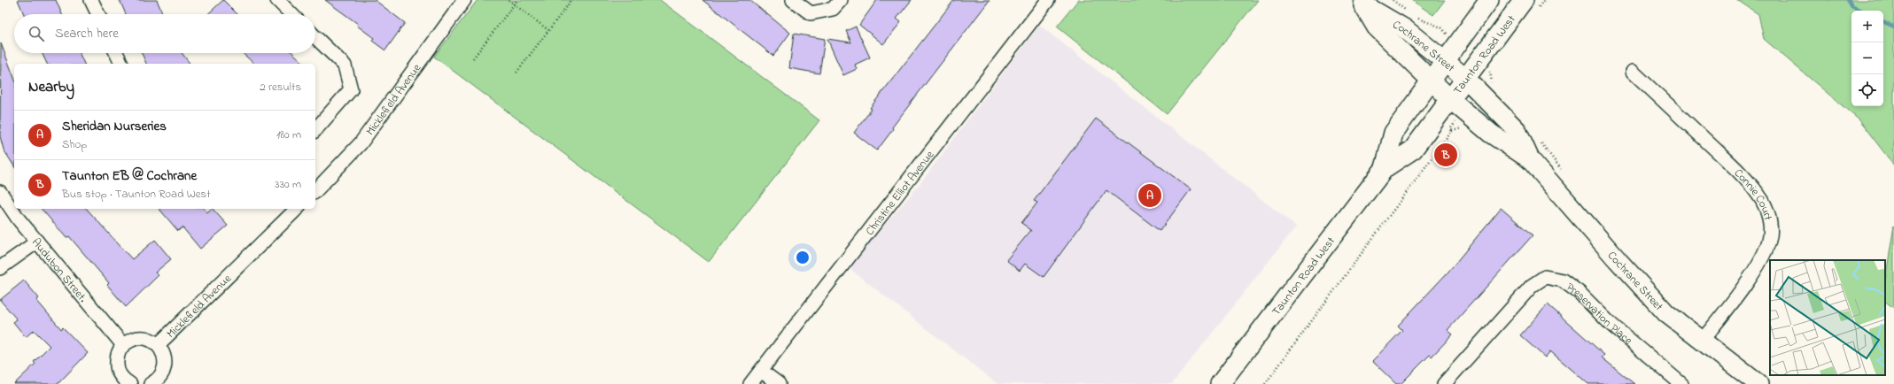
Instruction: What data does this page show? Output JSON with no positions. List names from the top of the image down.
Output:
{
  "streets": {
    "street": [
      "Cochrane Street",
      "Taunton Road West",
      "Micklefield Avenue",
      "Christine Elliot Avenue",
      "Connie Court",
      "Audubon Street.",
      "Preservation Place"
    ]
  },
  "crossings": [
    ["Cochrane Street", "Taunton Road West"],
    ["Cochrane Street", "Connie Court"]
  ],
  "page": {
    "map_buttons": ["+", "−"],
    "search": "Search here",
    "heading": ["Nearby", "2 results"],
    "list": [
      {
        "mark": "A",
        "name": "Sheridan Nurseries",
        "note": "Shop",
        "value": "180 m"
      },
      {
        "mark": "B",
        "name": "Taunton EB @ Cochrane",
        "note": "Bus stop · Taunton Road West",
        "value": "330 m"
      }
    ],
    "pins": ["B", "A"]
  }
}
